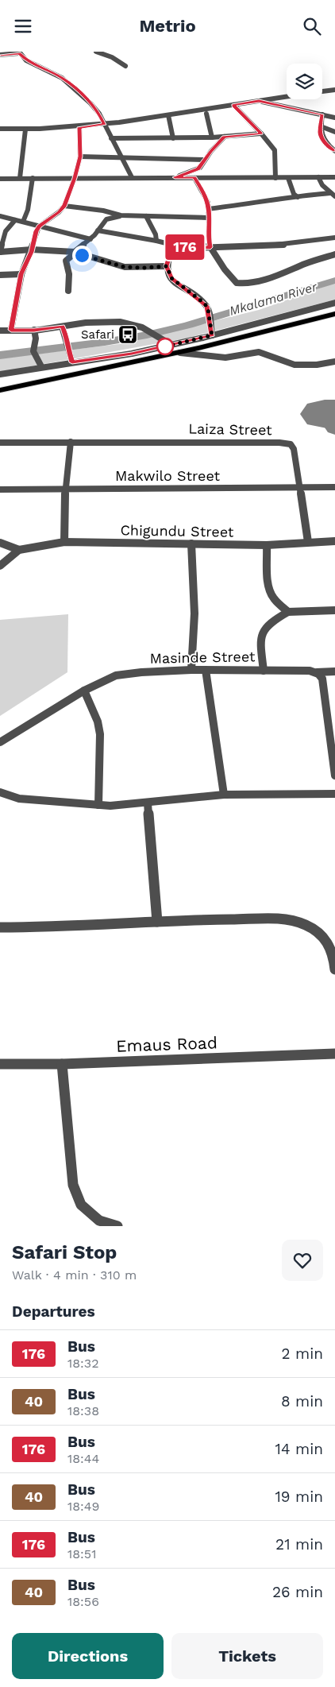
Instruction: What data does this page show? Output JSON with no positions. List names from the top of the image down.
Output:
{
  "streets": {
    "street": [
      "Laiza Street",
      "Makwilo Street",
      "Chigundu Street",
      "Masinde Street",
      "Emaus Road"
    ]
  },
  "crossings": [
    ["Laiza Street", "Makwilo Street"],
    ["Laiza Street", "Chigundu Street"]
  ],
  "water": ["Mkalama River"],
  "places": {
    "bus stop": ["Safari"]
  },
  "lines": ["bus line 176"],
  "page": {
    "header": "Metrio",
    "on_map": "176",
    "heading": [
      ["Safari Stop", "Walk · 4 min · 310 m"],
      "Departures"
    ],
    "list": [
      {
        "mark": "176",
        "name": "Bus",
        "note": "18:32",
        "value": "2 min"
      },
      {
        "mark": "40",
        "name": "Bus",
        "note": "18:38",
        "value": "8 min"
      },
      {
        "mark": "176",
        "name": "Bus",
        "note": "18:44",
        "value": "14 min"
      },
      {
        "mark": "40",
        "name": "Bus",
        "note": "18:49",
        "value": "19 min"
      },
      {
        "mark": "176",
        "name": "Bus",
        "note": "18:51",
        "value": "21 min"
      },
      {
        "mark": "40",
        "name": "Bus",
        "note": "18:56",
        "value": "26 min"
      }
    ],
    "buttons": ["Directions", "Tickets"]
  }
}
